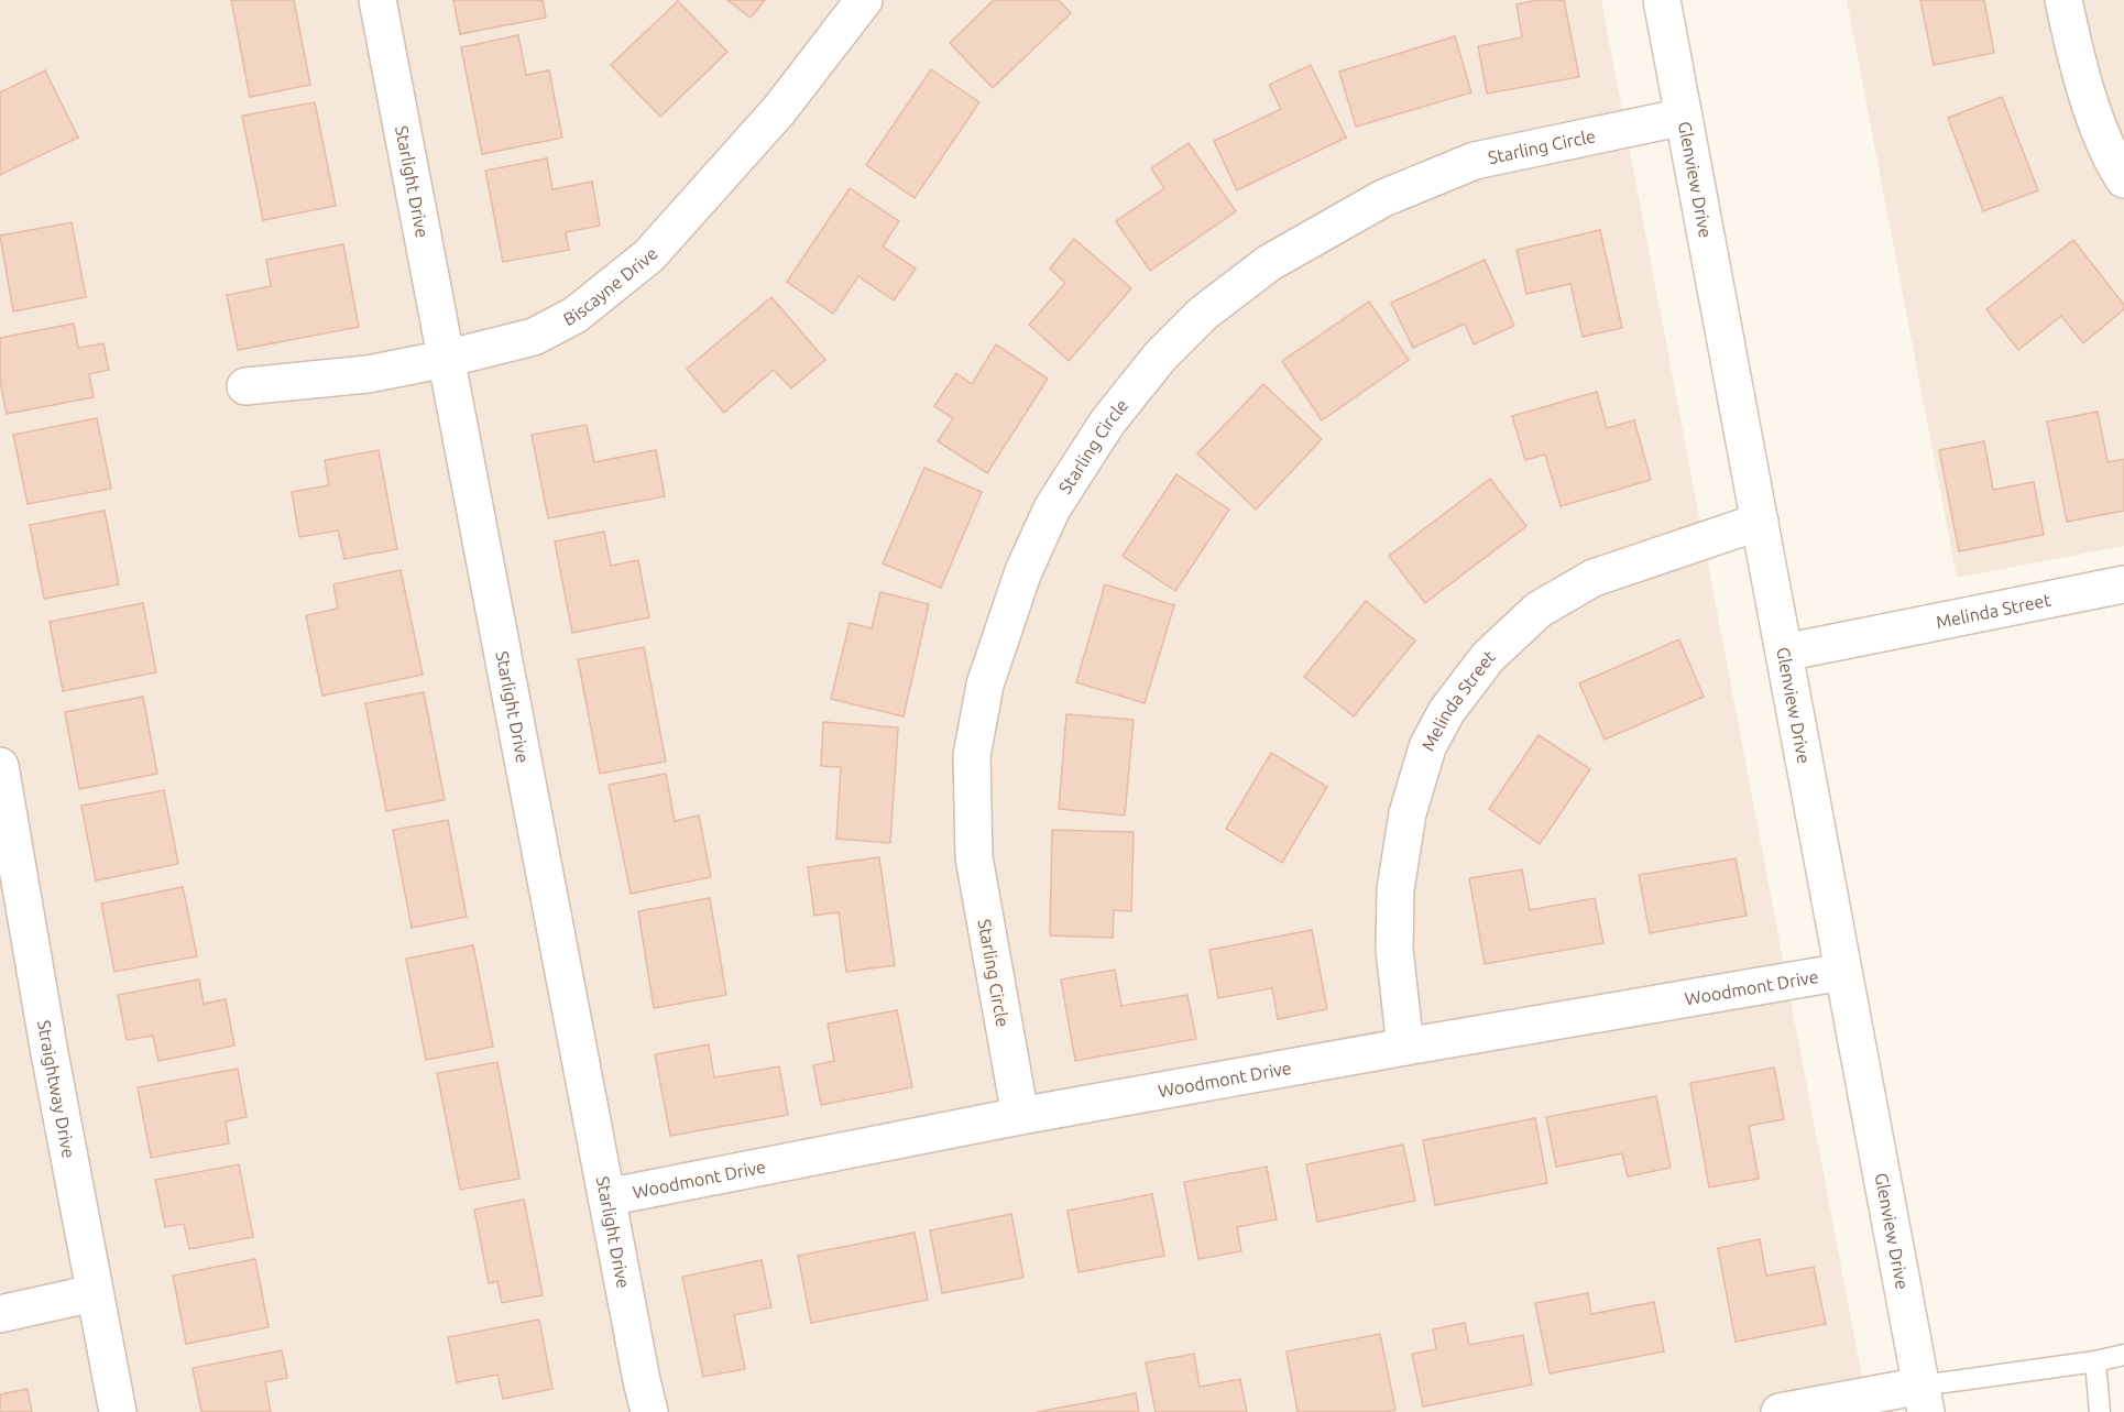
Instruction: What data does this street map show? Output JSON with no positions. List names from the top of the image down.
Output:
{
  "streets": {
    "street": [
      "Starling Circle",
      "Starlight Drive",
      "Glenview Drive",
      "Biscayne Drive",
      "Melinda Street",
      "Woodmont Drive",
      "Straightway Drive"
    ]
  },
  "crossings": [
    ["Starling Circle", "Glenview Drive"],
    ["Starling Circle", "Woodmont Drive"],
    ["Starlight Drive", "Biscayne Drive"],
    ["Starlight Drive", "Woodmont Drive"],
    ["Glenview Drive", "Melinda Street"],
    ["Glenview Drive", "Woodmont Drive"],
    ["Melinda Street", "Woodmont Drive"]
  ]
}
